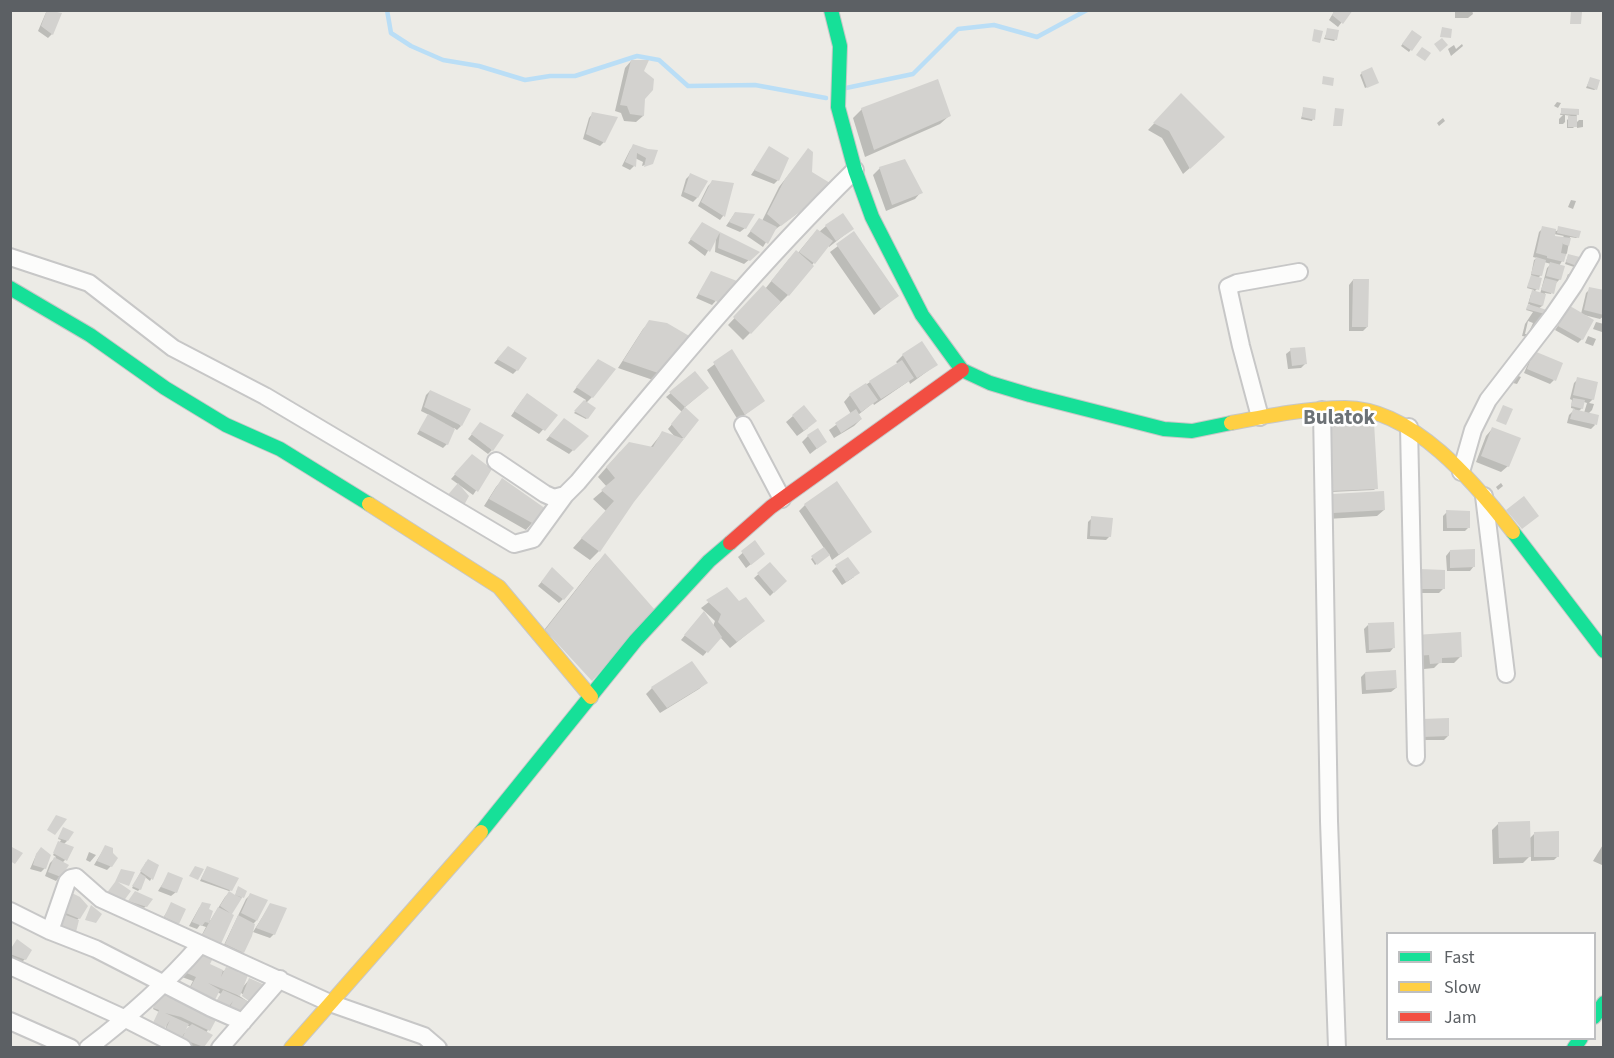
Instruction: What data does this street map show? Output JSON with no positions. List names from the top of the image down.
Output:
{
  "districts": ["Bulatok"],
  "legend": ["Fast", "Slow", "Jam"]
}
